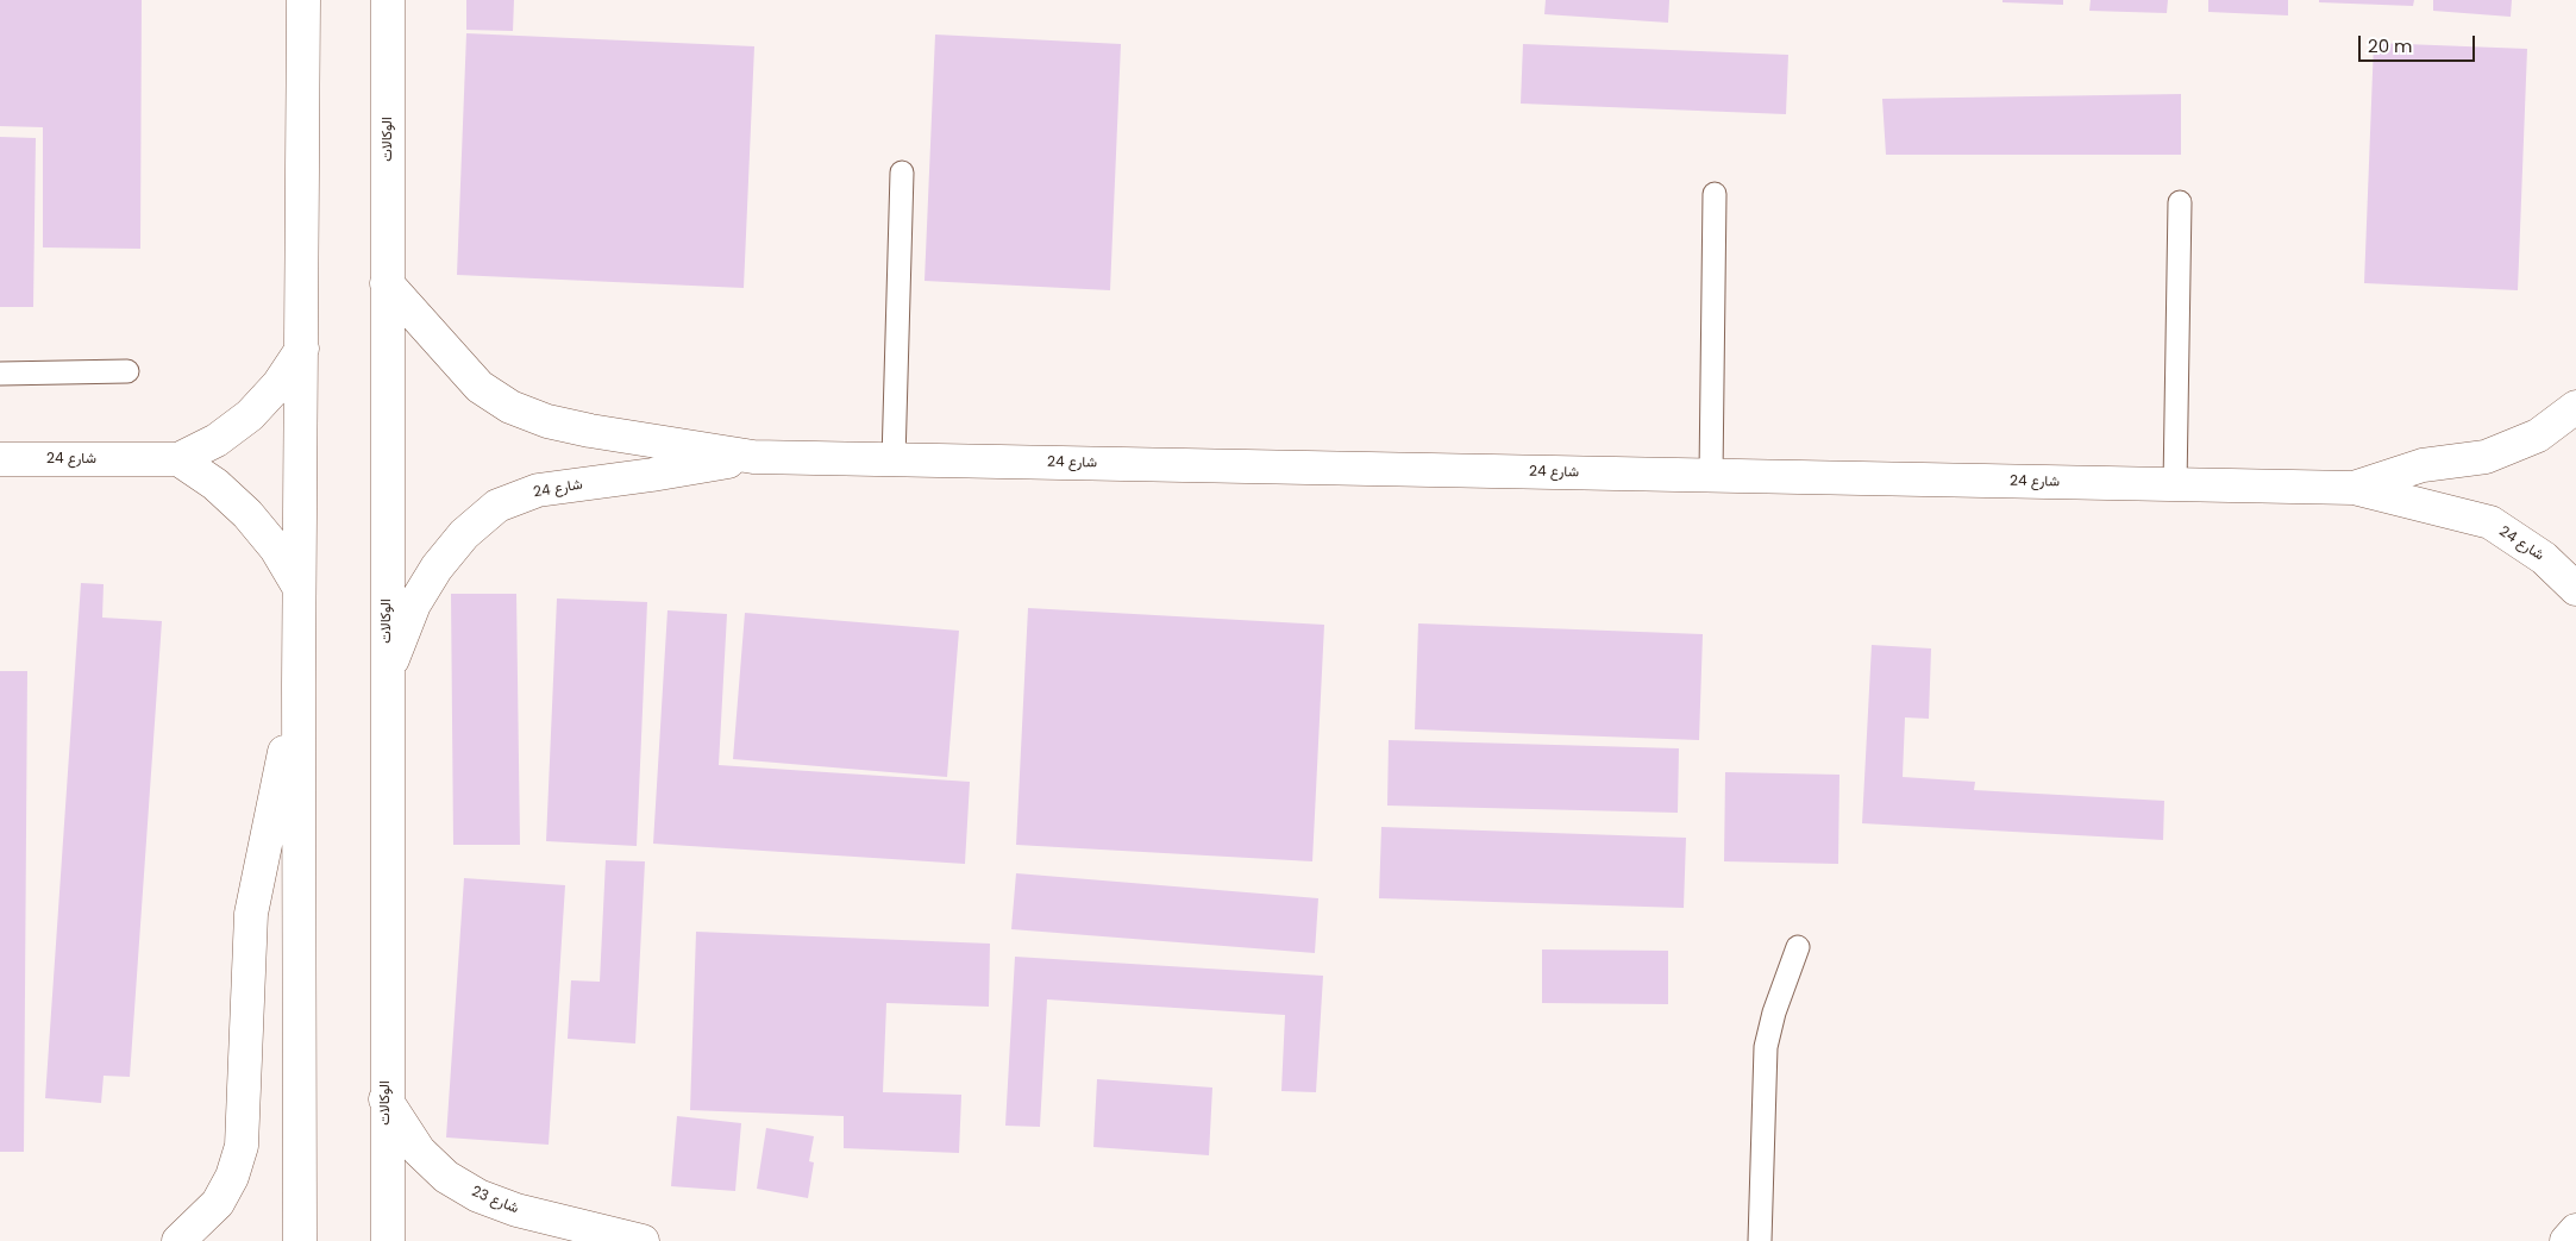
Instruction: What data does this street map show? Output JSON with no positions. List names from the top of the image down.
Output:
{
  "streets": {
    "street": ["الوكالات", "شارع 24", "شارع 23"]
  },
  "crossings": [
    ["الوكالات", "شارع 24"],
    ["الوكالات", "شارع 23"]
  ],
  "scale_bar": "20 m"
}
